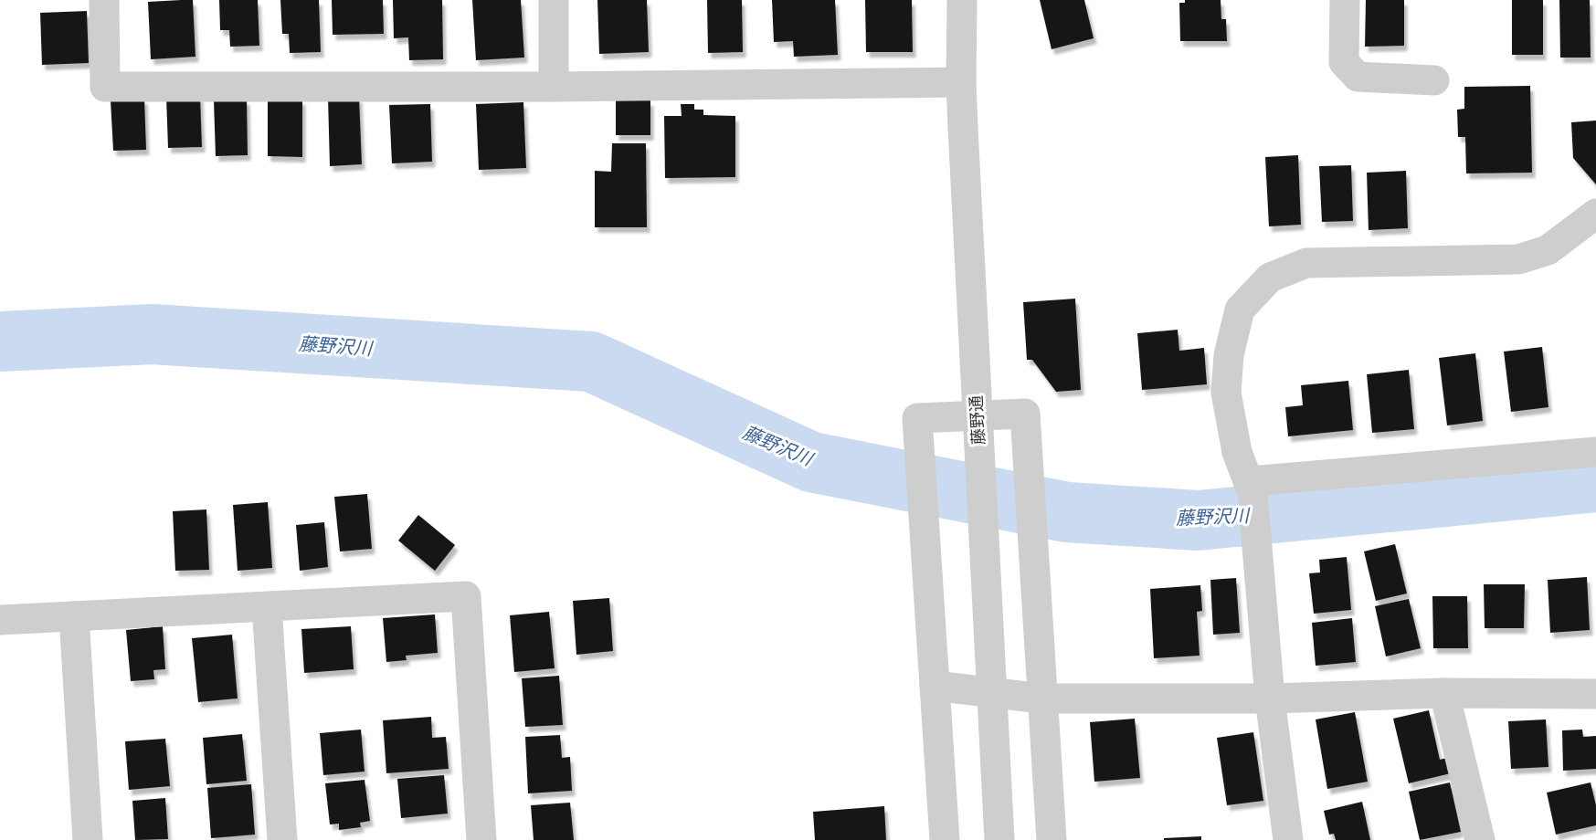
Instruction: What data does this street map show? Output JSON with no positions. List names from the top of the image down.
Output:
{
  "streets": {
    "street": ["藤野通"]
  },
  "water": ["藤野沢川"]
}
